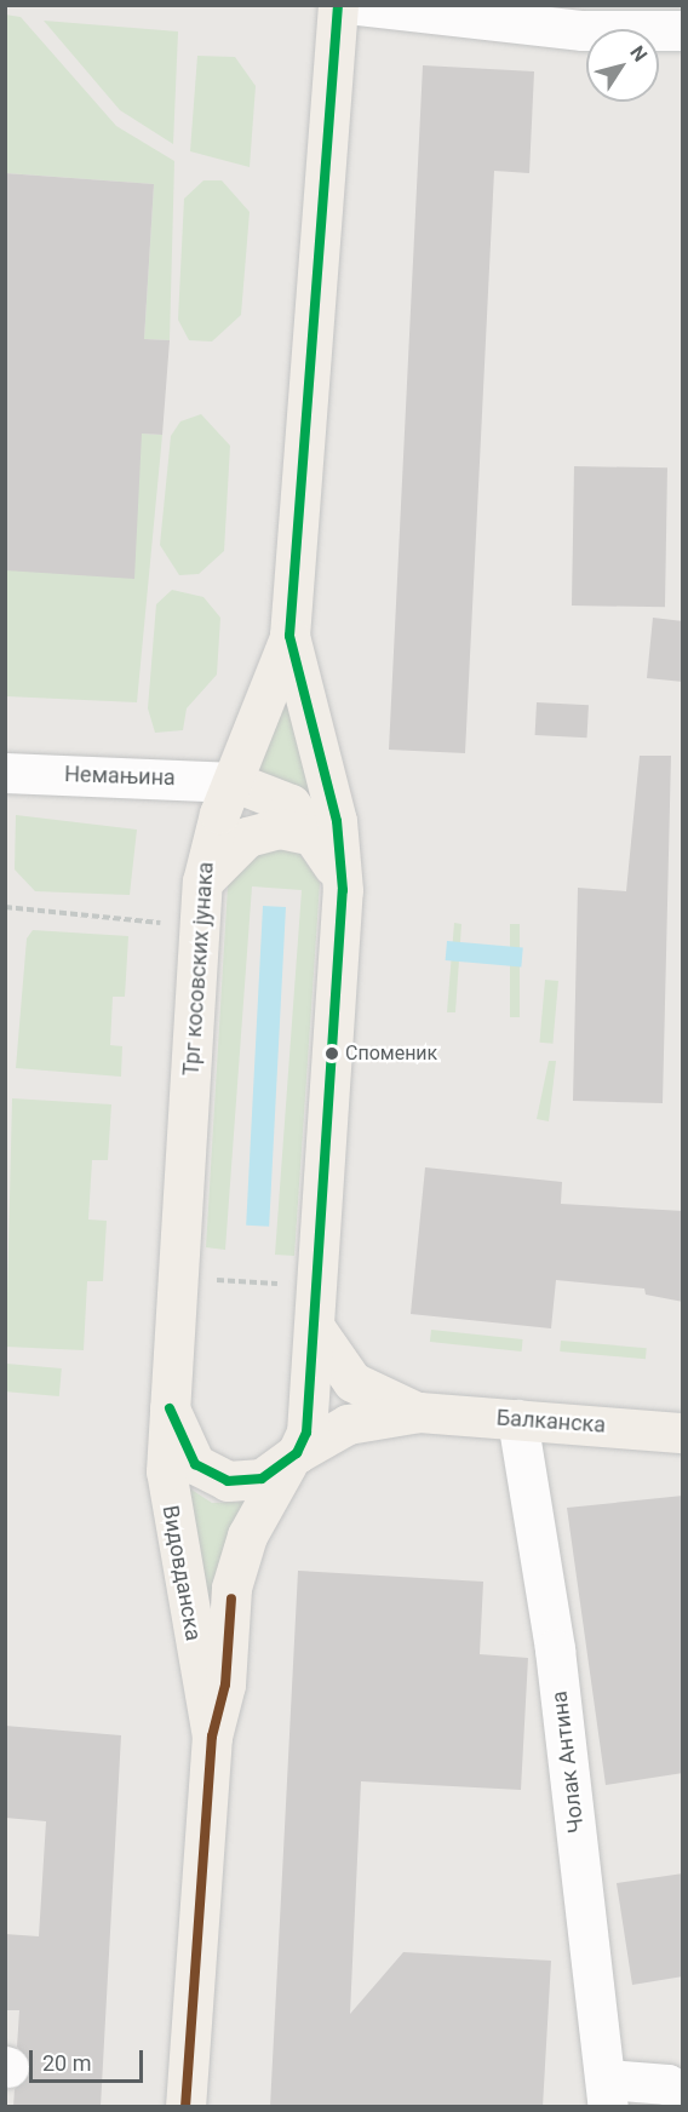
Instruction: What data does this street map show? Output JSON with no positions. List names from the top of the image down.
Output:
{
  "streets": {
    "main road": ["Трг косовских јунака", "Балканска", "Видовданска"],
    "street": ["Немањина", "Чолак Антина"]
  },
  "crossings": [
    ["Немањина", "Трг косовских јунака"],
    ["Трг косовских јунака", "Балканска"],
    ["Трг косовских јунака", "Видовданска"],
    ["Балканска", "Видовданска"],
    ["Балканска", "Чолак Антина"]
  ],
  "places": ["Споменик"],
  "scale_bar": "20 m",
  "north": "top right"
}
